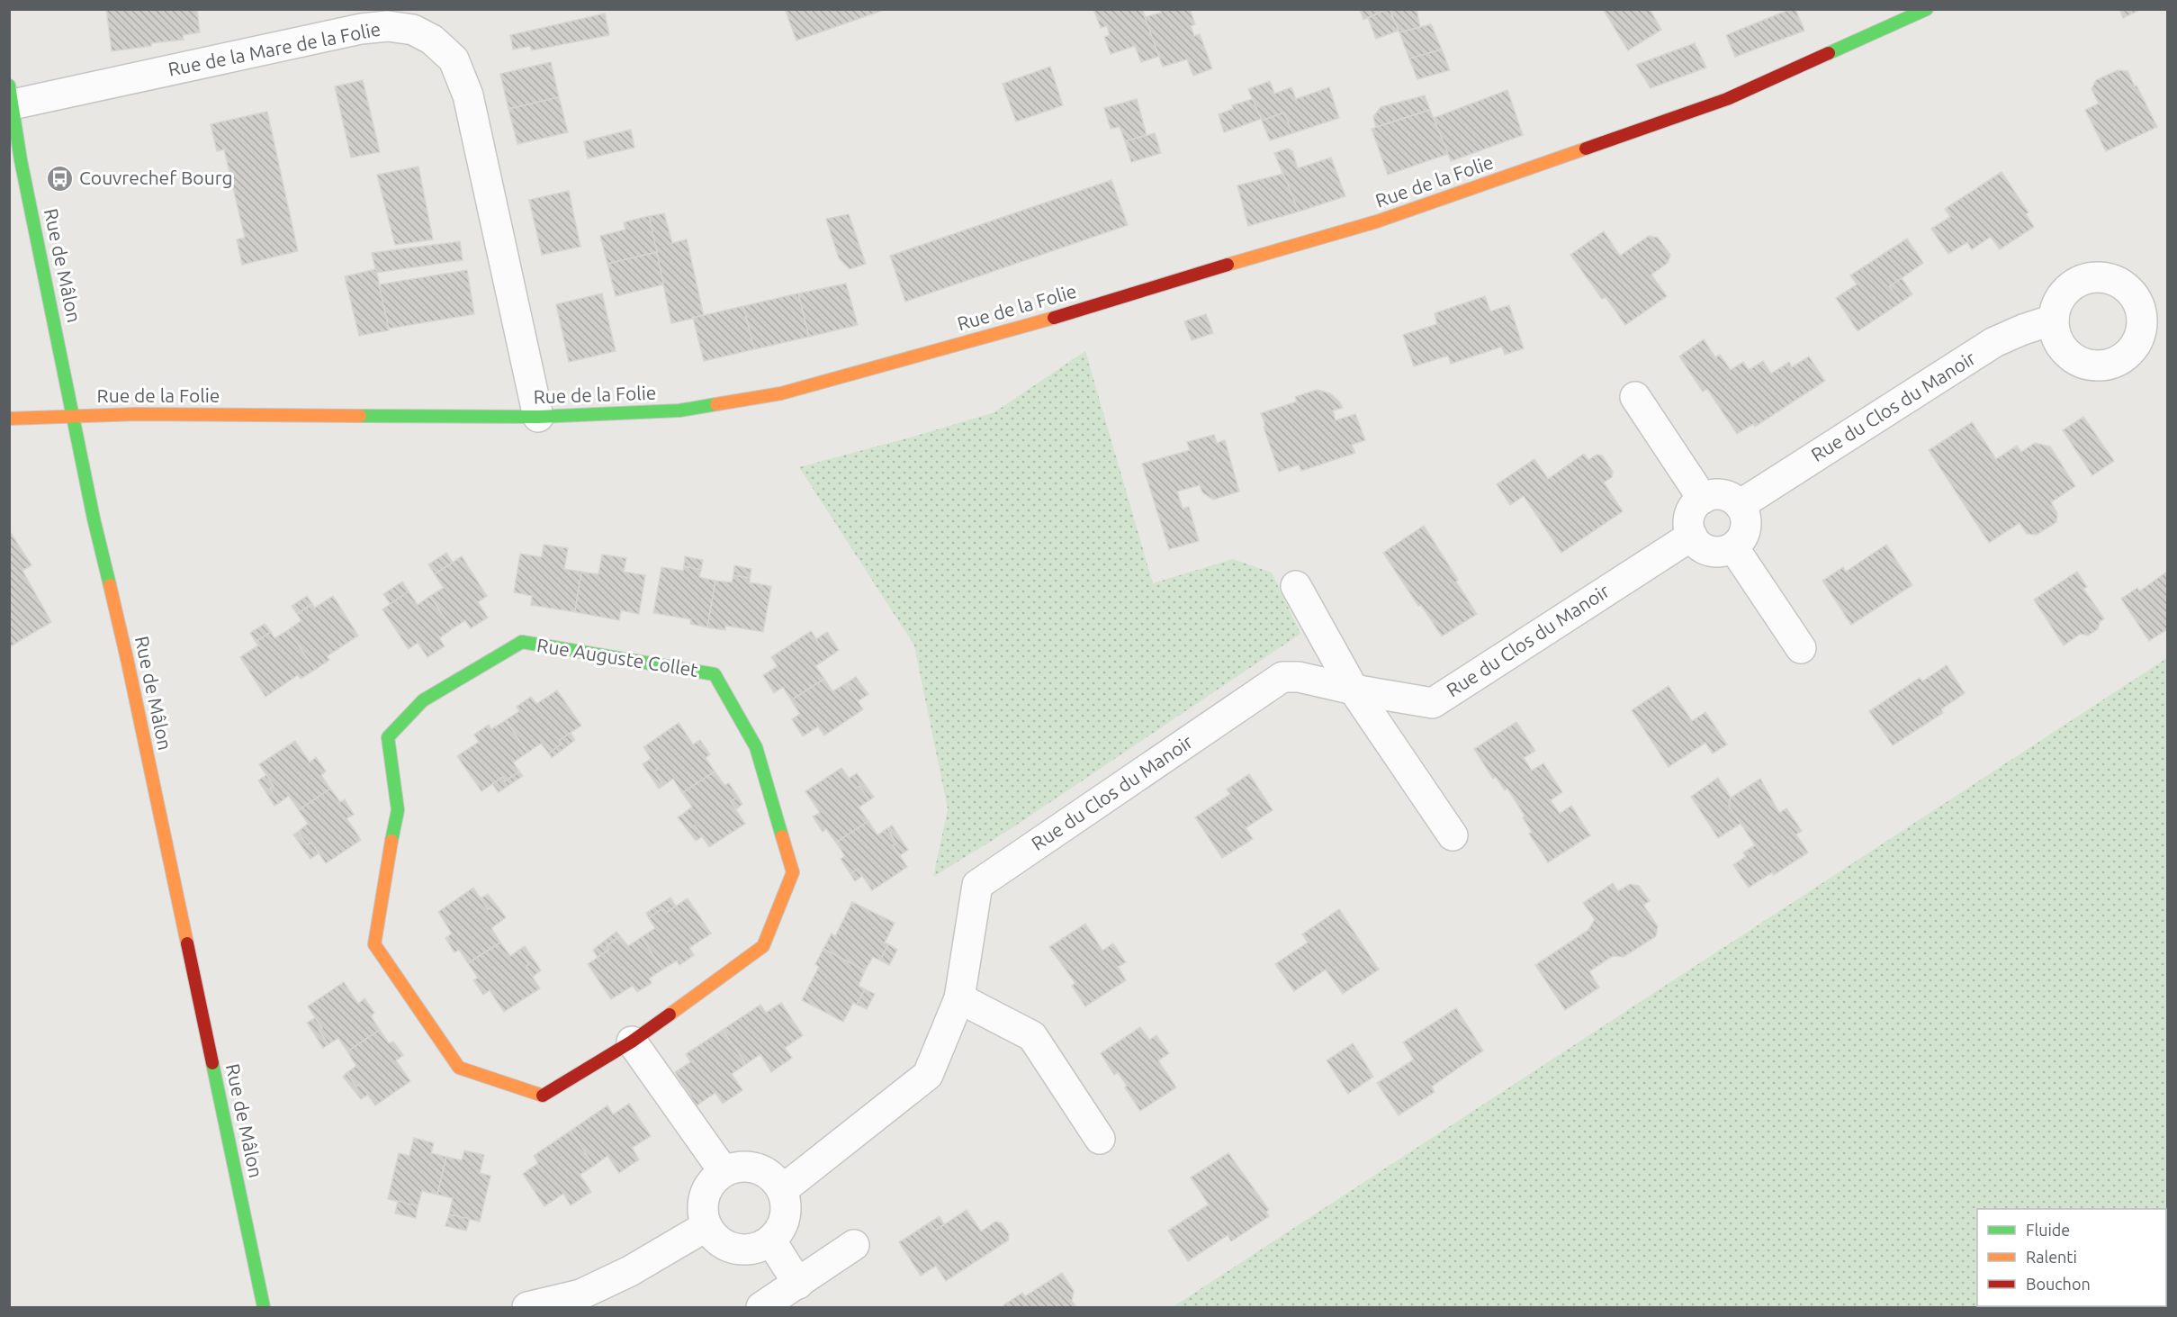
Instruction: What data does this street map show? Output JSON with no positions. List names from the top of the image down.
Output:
{
  "streets": {
    "street": [
      "Rue de la Mare de la Folie",
      "Rue de la Folie",
      "Rue de Mâlon",
      "Rue du Clos du Manoir",
      "Rue Auguste Collet"
    ]
  },
  "crossings": [
    ["Rue de la Mare de la Folie", "Rue de la Folie"],
    ["Rue de la Mare de la Folie", "Rue de Mâlon"],
    ["Rue de la Folie", "Rue de Mâlon"]
  ],
  "places": {
    "bus stop": ["Couvrechef Bourg"]
  },
  "legend": ["Fluide", "Ralenti", "Bouchon"]
}
